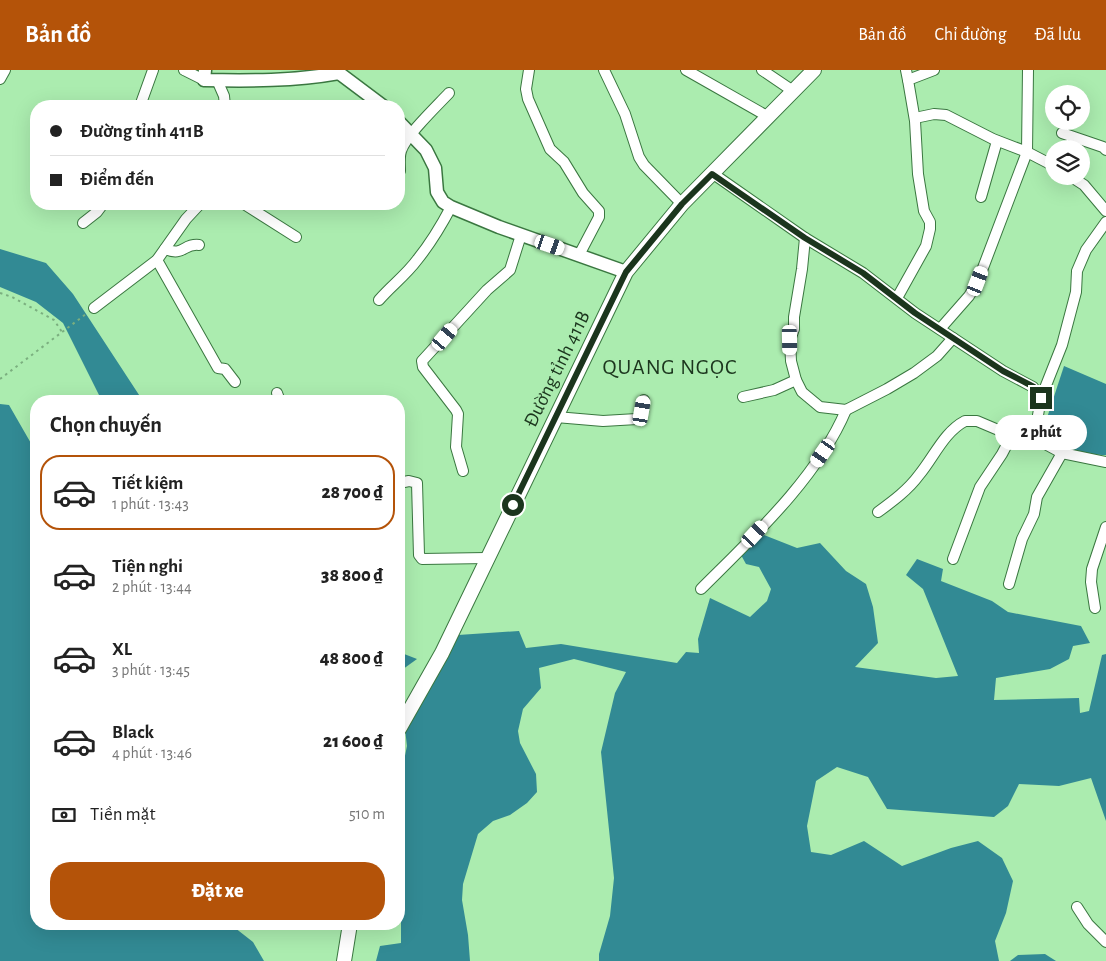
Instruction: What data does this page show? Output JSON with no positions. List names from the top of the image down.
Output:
{
  "streets": {
    "main road": ["Đường tỉnh 411B"]
  },
  "districts": ["QUANG NGỌC"],
  "page": {
    "header": "Bản đồ",
    "nav": ["Bản đồ", "Chỉ đường", "Đã lưu"],
    "banner": ["Đường tỉnh 411B", "Điểm đến"],
    "heading": "Chọn chuyến",
    "bubble": "2 phút",
    "list": [
      {
        "name": "Tiết kiệm",
        "note": "1 phút · 13:43",
        "value": "28 700 ₫"
      },
      {
        "name": "Tiện nghi",
        "note": "2 phút · 13:44",
        "value": "38 800 ₫"
      },
      {
        "name": "XL",
        "note": "3 phút · 13:45",
        "value": "48 800 ₫"
      },
      {
        "name": "Black",
        "note": "4 phút · 13:46",
        "value": "21 600 ₫"
      }
    ],
    "pay": ["Tiền mặt", "510 m"],
    "buttons": "Đặt xe"
  }
}
